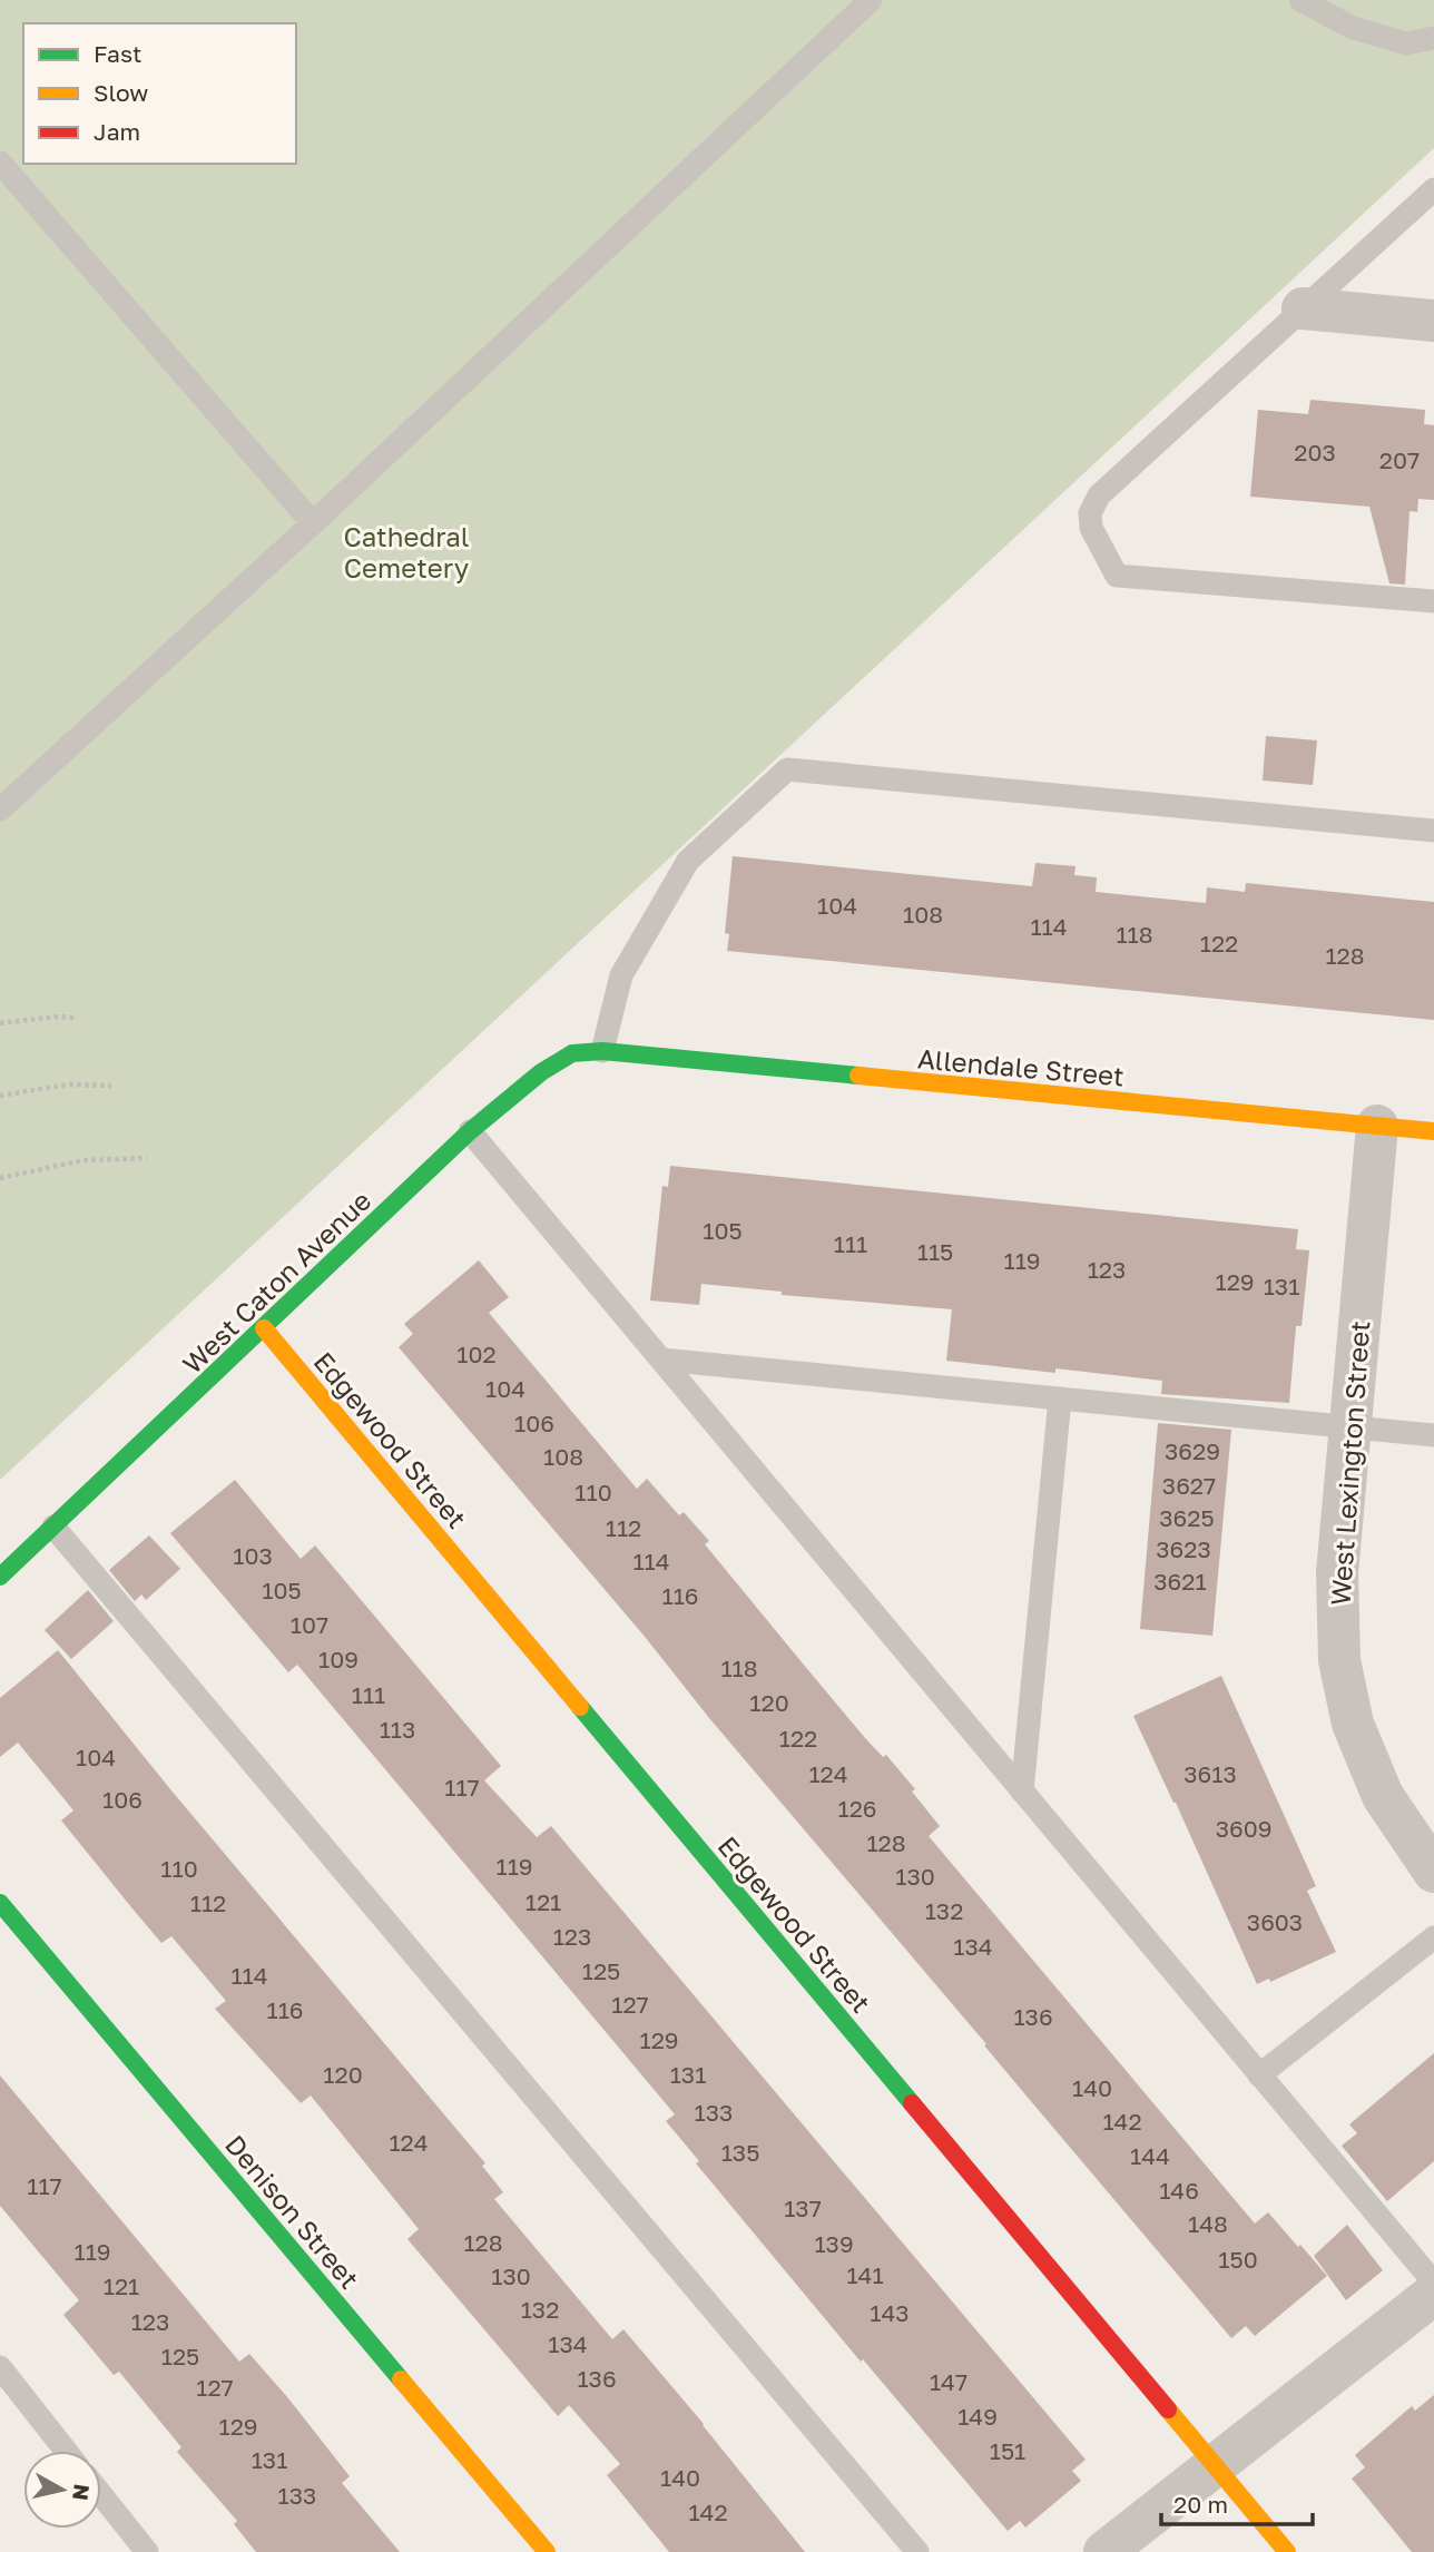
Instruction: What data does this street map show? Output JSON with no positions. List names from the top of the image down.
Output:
{
  "streets": {
    "street": [
      "Allendale Street",
      "West Caton Avenue",
      "Edgewood Street",
      "West Lexington Street",
      "Denison Street"
    ]
  },
  "crossings": [
    ["Allendale Street", "West Caton Avenue"],
    ["Allendale Street", "West Lexington Street"],
    ["West Caton Avenue", "Edgewood Street"]
  ],
  "parks": ["Cathedral Cemetery"],
  "house_numbers": [
    "203",
    "207",
    "104",
    "108",
    "114",
    "118",
    "122",
    "128",
    "105",
    "111",
    "115",
    "119",
    "123",
    "129",
    "131",
    "102",
    "104",
    "106",
    "3629",
    "108",
    "3627",
    "110",
    "3625",
    "112",
    "3623",
    "103",
    "114",
    "3621",
    "105",
    "116",
    "107",
    "109",
    "118",
    "111",
    "120",
    "113",
    "122",
    "104",
    "124",
    "3613",
    "117",
    "106",
    "126",
    "3609",
    "128",
    "119",
    "110",
    "130",
    "121",
    "112",
    "132",
    "3603",
    "123",
    "134",
    "125",
    "114",
    "127",
    "116",
    "136",
    "129",
    "120",
    "131",
    "140",
    "133",
    "142",
    "124",
    "135",
    "144",
    "117",
    "146",
    "137",
    "148",
    "128",
    "139",
    "119",
    "150",
    "141",
    "130",
    "121",
    "132",
    "143",
    "123",
    "134",
    "125",
    "136",
    "147",
    "127",
    "149",
    "129",
    "151",
    "131",
    "140",
    "133",
    "142"
  ],
  "legend": ["Fast", "Slow", "Jam"],
  "scale_bar": "20 m",
  "north": "right"
}
